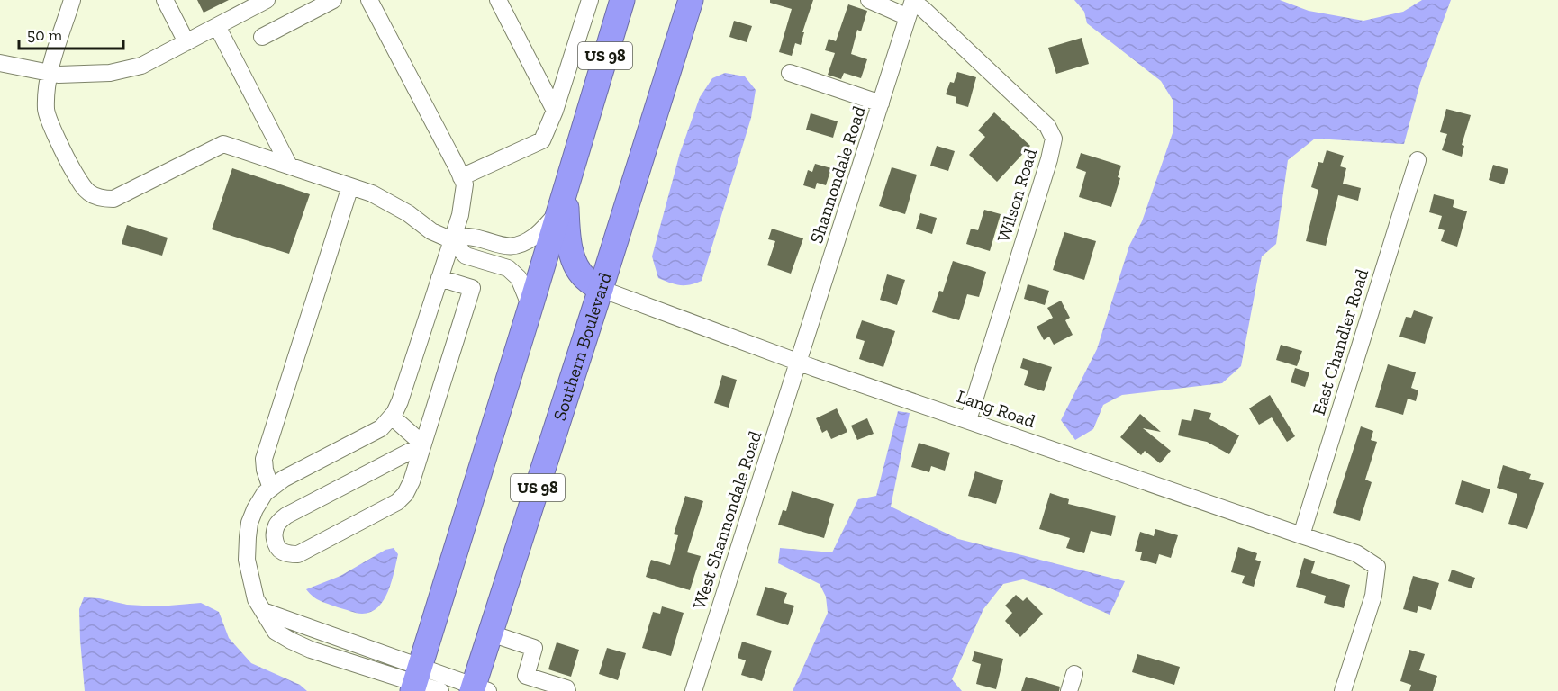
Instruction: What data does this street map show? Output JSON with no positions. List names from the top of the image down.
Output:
{
  "streets": {
    "highway": ["US 98", "Southern Boulevard"],
    "street": [
      "Shannondale Road",
      "Wilson Road",
      "East Chandler Road",
      "Lang Road",
      "West Shannondale Road"
    ]
  },
  "crossings": [
    ["Shannondale Road", "Wilson Road"],
    ["Shannondale Road", "Lang Road"],
    ["Shannondale Road", "West Shannondale Road"],
    ["Wilson Road", "Lang Road"],
    ["East Chandler Road", "Lang Road"],
    ["Southern Boulevard", "Lang Road"],
    ["Lang Road", "West Shannondale Road"]
  ],
  "scale_bar": "50 m"
}
